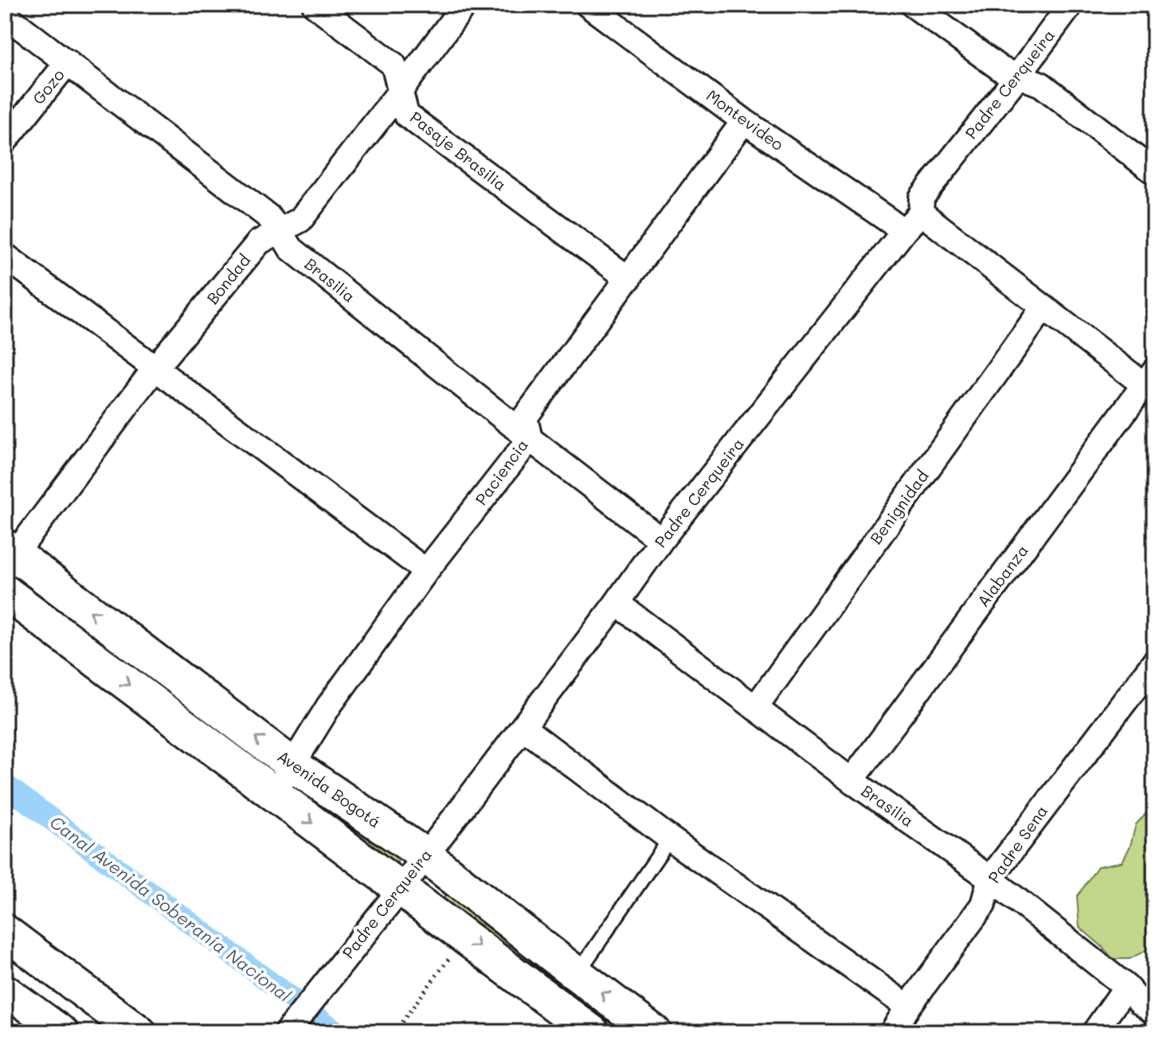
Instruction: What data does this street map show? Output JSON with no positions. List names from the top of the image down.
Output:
{
  "streets": {
    "main road": ["Avenida Bogotá"],
    "street": [
      "Padre Cerqueira",
      "Gozo",
      "Montevideo",
      "Pasaje Brasilia",
      "Bondad",
      "Brasilia",
      "Paciencia",
      "Benignidad",
      "Alabanza",
      "Padre Sena"
    ]
  },
  "crossings": [
    ["Padre Cerqueira", "Montevideo"],
    ["Padre Cerqueira", "Brasilia"],
    ["Padre Cerqueira", "Avenida Bogotá"],
    ["Gozo", "Brasilia"],
    ["Montevideo", "Paciencia"],
    ["Pasaje Brasilia", "Bondad"],
    ["Pasaje Brasilia", "Paciencia"],
    ["Bondad", "Brasilia"],
    ["Bondad", "Avenida Bogotá"],
    ["Brasilia", "Paciencia"],
    ["Brasilia", "Benignidad"],
    ["Brasilia", "Alabanza"],
    ["Brasilia", "Padre Sena"],
    ["Paciencia", "Avenida Bogotá"]
  ],
  "water": ["Canal Avenida Soberanía Nacional"]
}
